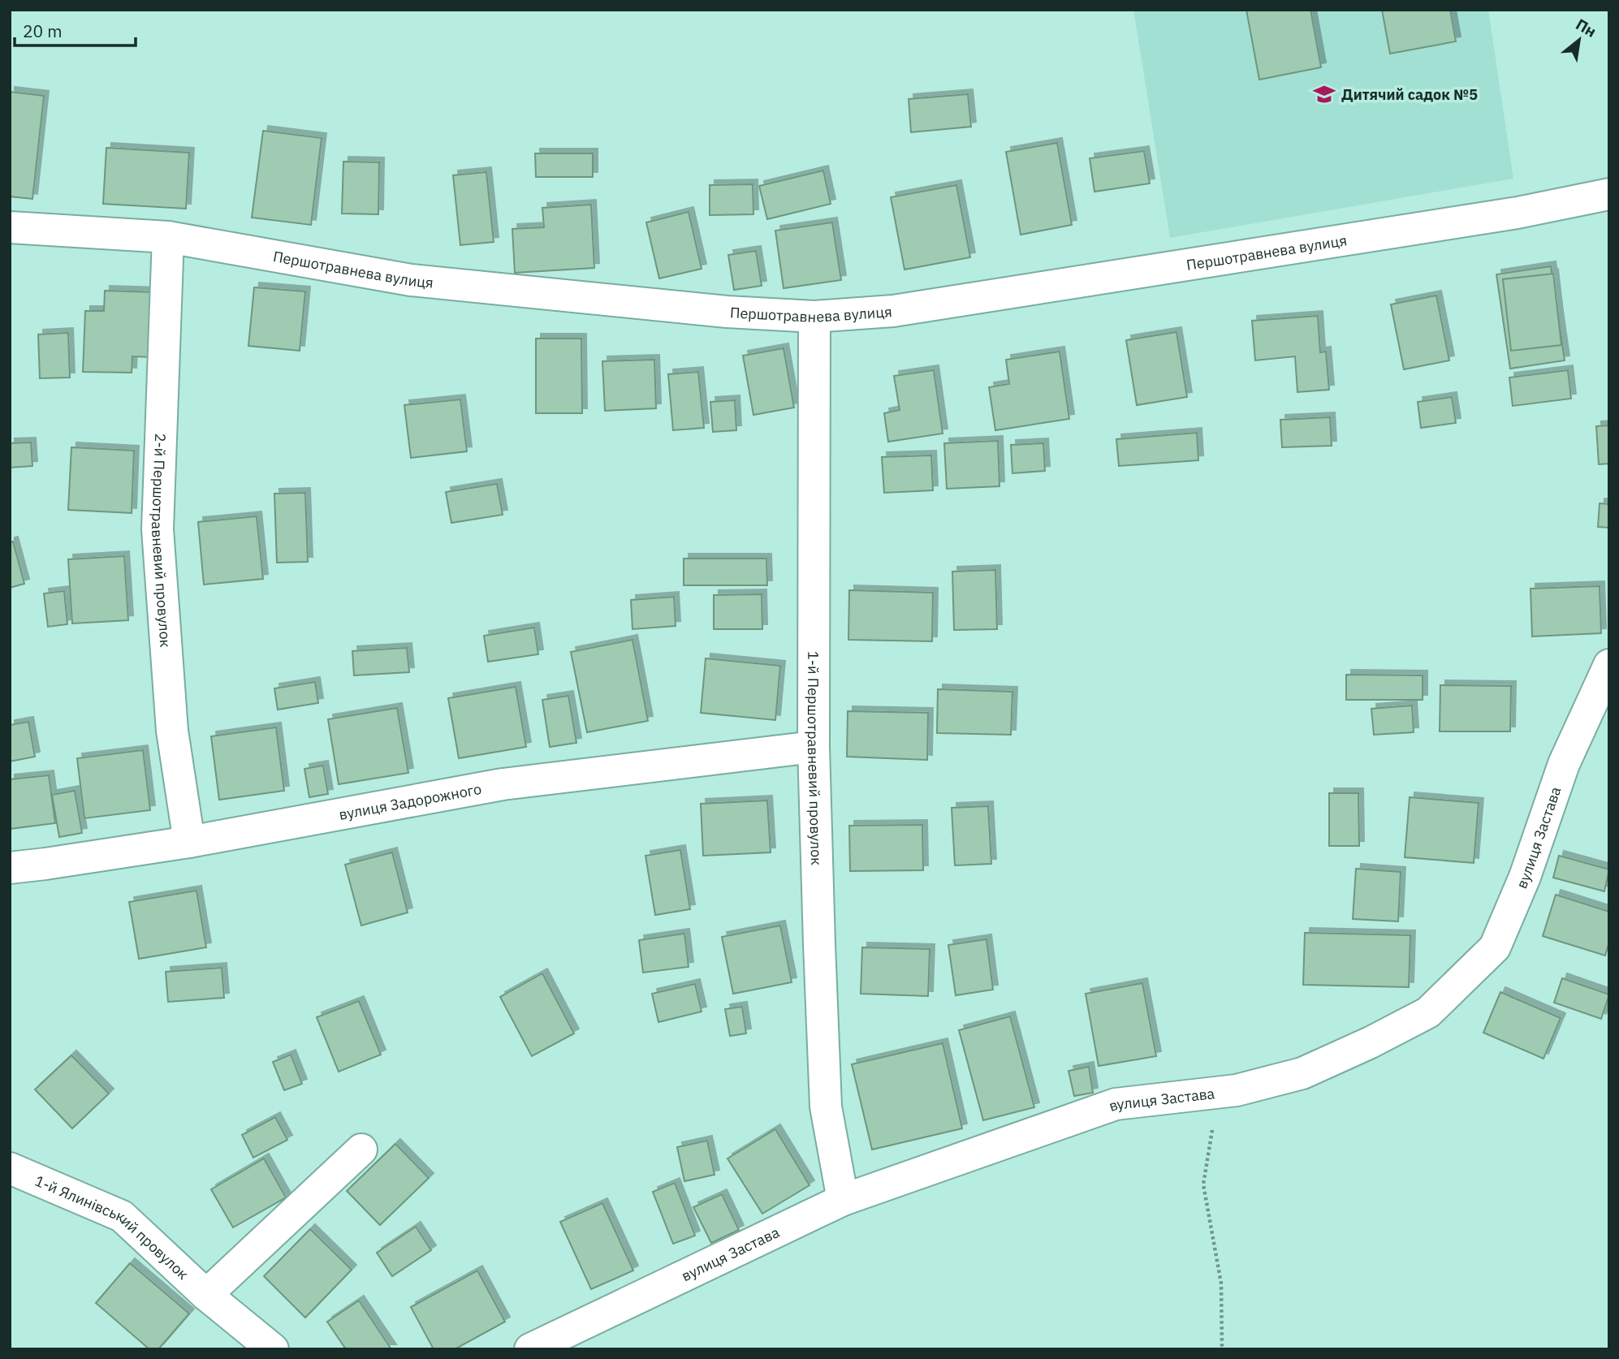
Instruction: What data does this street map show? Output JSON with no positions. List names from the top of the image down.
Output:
{
  "streets": {
    "street": [
      "Першотравнева вулиця",
      "2-й Першотравневий провулок",
      "1-й Першотравневий провулок",
      "вулиця Задорожного",
      "вулиця Застава",
      "1-й Ялинівський провулок"
    ]
  },
  "crossings": [
    ["Першотравнева вулиця", "2-й Першотравневий провулок"],
    ["Першотравнева вулиця", "1-й Першотравневий провулок"],
    ["2-й Першотравневий провулок", "вулиця Задорожного"],
    ["1-й Першотравневий провулок", "вулиця Задорожного"],
    ["1-й Першотравневий провулок", "вулиця Застава"]
  ],
  "places": {
    "school or university": ["Дитячий садок №5"]
  },
  "scale_bar": "20 m",
  "north": "top right"
}
